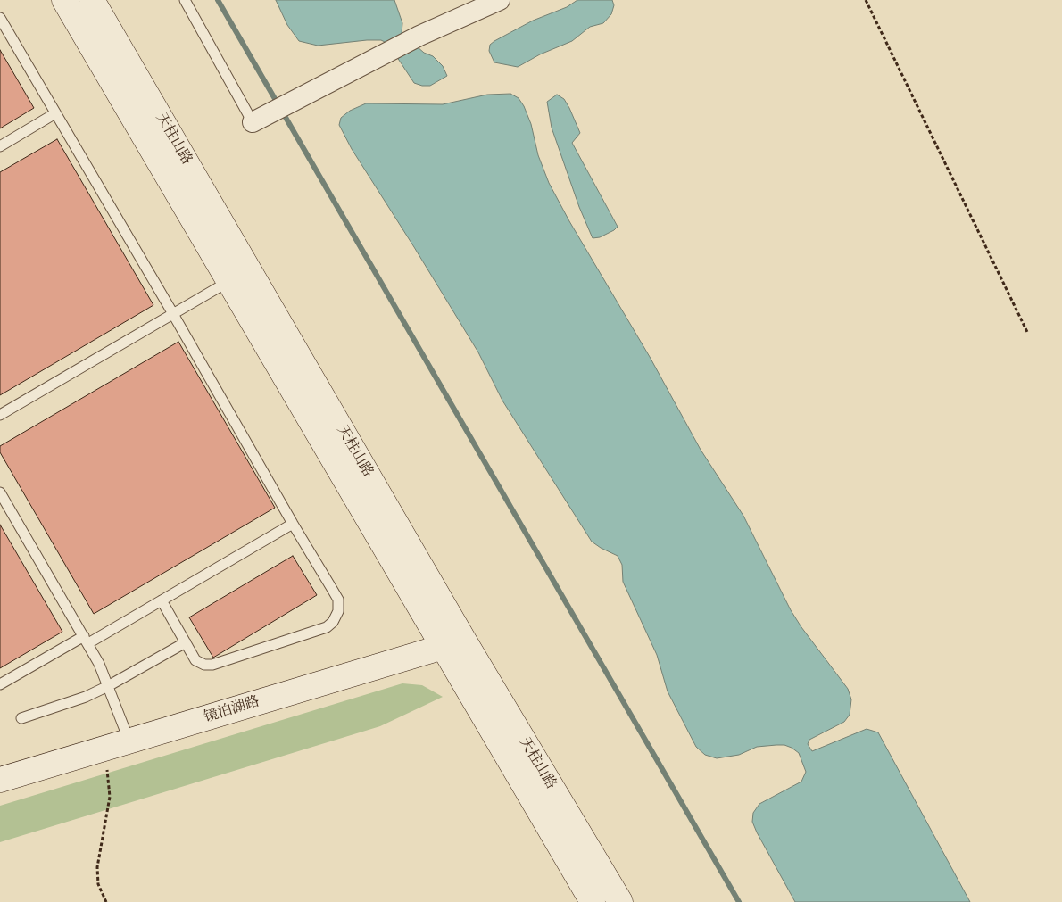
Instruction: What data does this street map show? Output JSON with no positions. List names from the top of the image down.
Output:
{
  "streets": {
    "street": ["天柱山路", "镜泊湖路"]
  },
  "crossings": [
    ["天柱山路", "镜泊湖路"]
  ]
}
